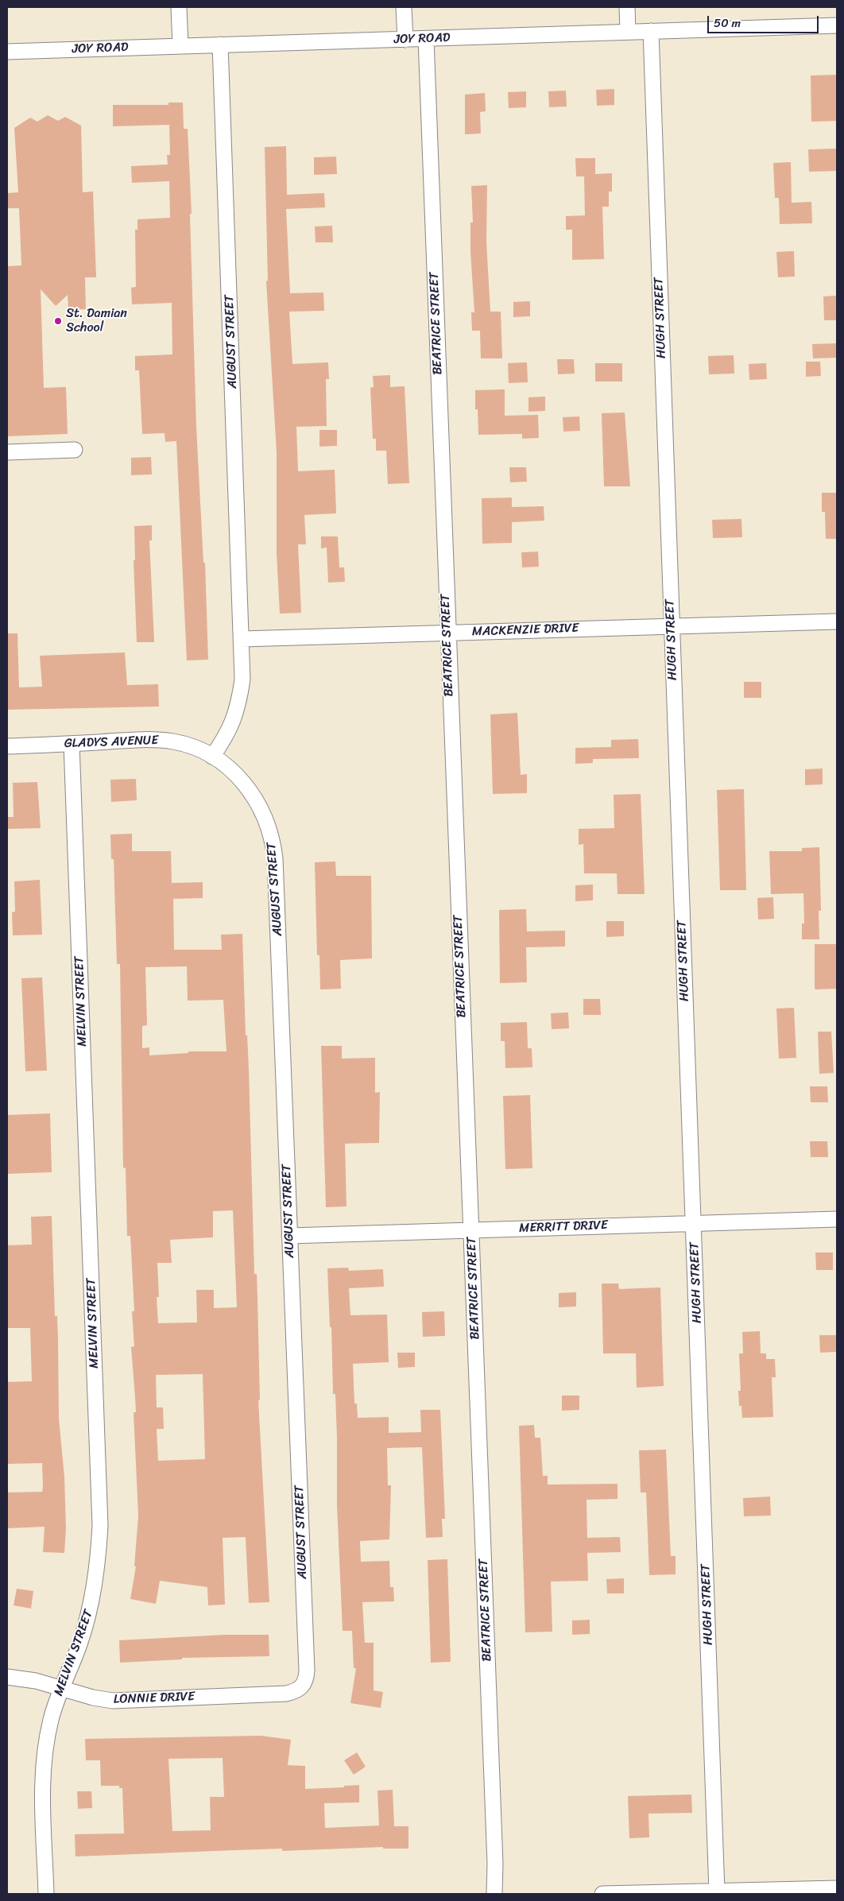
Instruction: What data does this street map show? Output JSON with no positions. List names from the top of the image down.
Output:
{
  "streets": {
    "street": [
      "JOY ROAD",
      "HUGH STREET",
      "BEATRICE STREET",
      "AUGUST STREET",
      "MACKENZIE DRIVE",
      "GLADYS AVENUE",
      "MELVIN STREET",
      "MERRITT DRIVE",
      "LONNIE DRIVE"
    ]
  },
  "crossings": [
    ["JOY ROAD", "HUGH STREET"],
    ["JOY ROAD", "BEATRICE STREET"],
    ["JOY ROAD", "AUGUST STREET"],
    ["HUGH STREET", "MACKENZIE DRIVE"],
    ["HUGH STREET", "MERRITT DRIVE"],
    ["BEATRICE STREET", "MACKENZIE DRIVE"],
    ["BEATRICE STREET", "MERRITT DRIVE"],
    ["AUGUST STREET", "MACKENZIE DRIVE"],
    ["AUGUST STREET", "GLADYS AVENUE"],
    ["AUGUST STREET", "MERRITT DRIVE"],
    ["AUGUST STREET", "LONNIE DRIVE"],
    ["GLADYS AVENUE", "MELVIN STREET"],
    ["MELVIN STREET", "LONNIE DRIVE"]
  ],
  "places": ["St. Damian School"],
  "scale_bar": "50 m"
}
